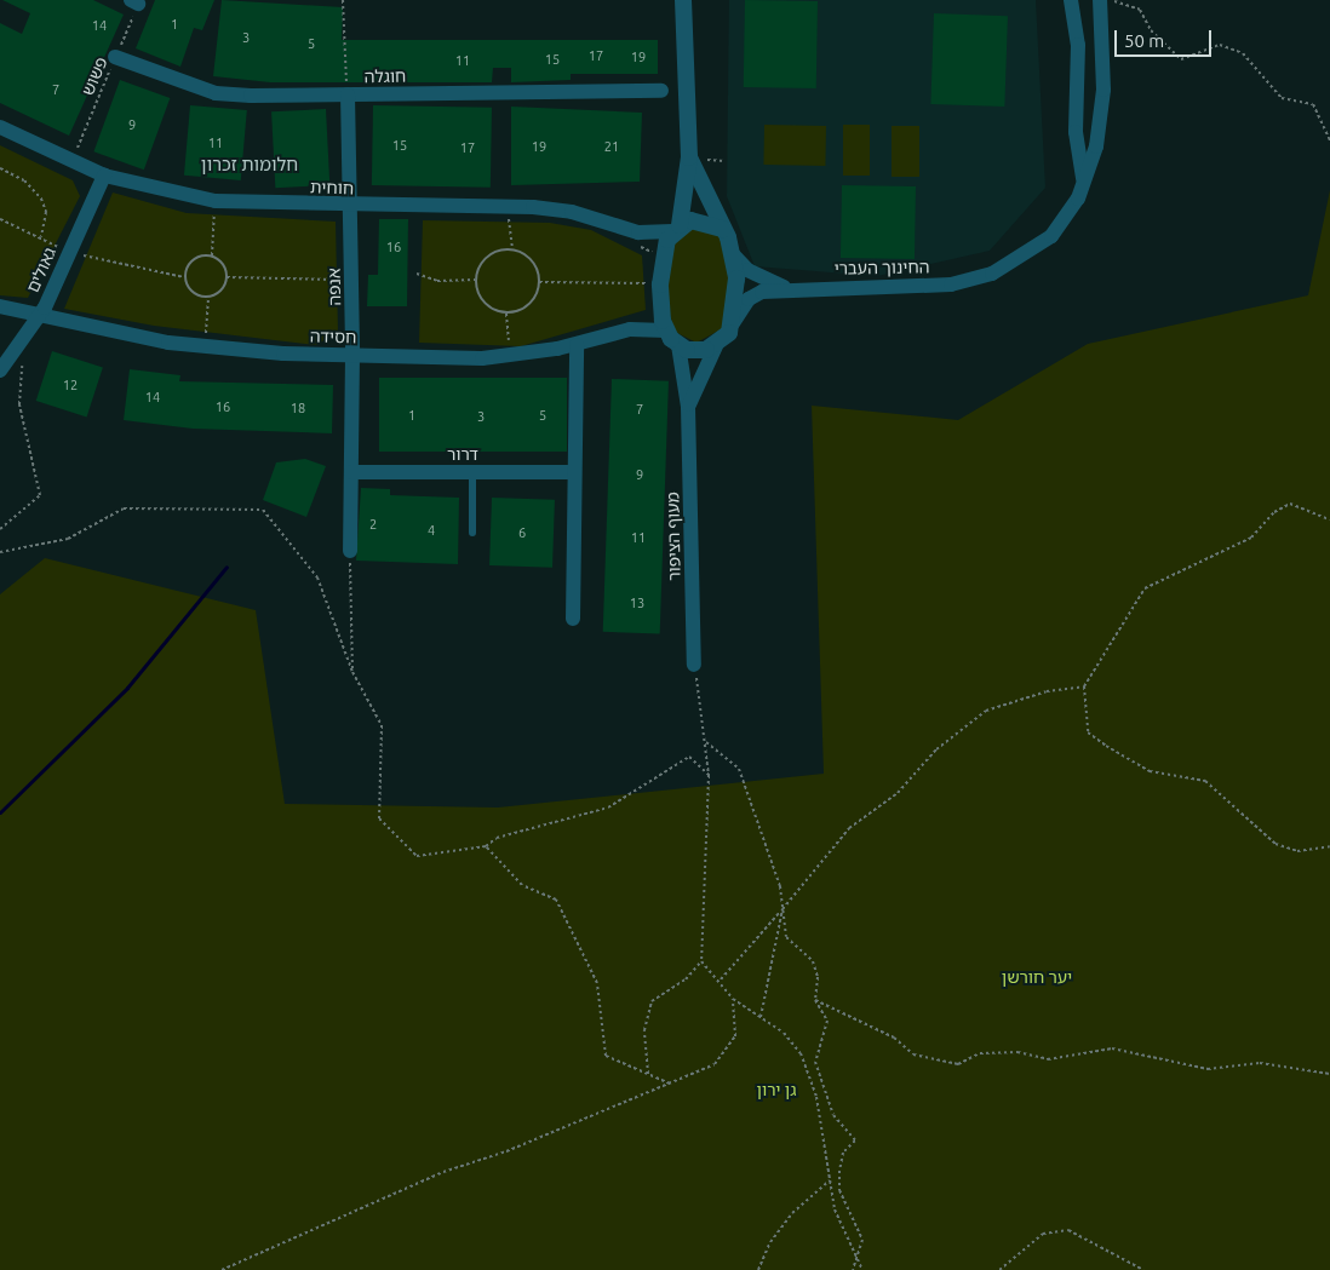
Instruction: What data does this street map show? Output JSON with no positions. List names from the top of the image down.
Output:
{
  "streets": {
    "street": [
      "חוגלה",
      "חוחית",
      "החינוך העברי",
      "גאולים",
      "אנפה",
      "חסידה",
      "דרור",
      "מעוף הציפור"
    ],
    "path": ["פשוש"]
  },
  "crossings": [
    ["פשוש", "חוגלה"],
    ["פשוש", "חוחית"],
    ["חוגלה", "אנפה"],
    ["חוחית", "גאולים"],
    ["חוחית", "אנפה"],
    ["גאולים", "חסידה"],
    ["אנפה", "חסידה"],
    ["אנפה", "דרור"]
  ],
  "districts": ["חלומות זכרון"],
  "parks": ["יער חורשן", "גן ירון"],
  "house_numbers": [
    "1",
    "14",
    "3",
    "5",
    "17",
    "19",
    "15",
    "11",
    "7",
    "9",
    "11",
    "15",
    "19",
    "21",
    "17",
    "16",
    "12",
    "14",
    "16",
    "18",
    "7",
    "1",
    "5",
    "3",
    "9",
    "2",
    "4",
    "6",
    "11",
    "13"
  ],
  "scale_bar": "50 m"
}
